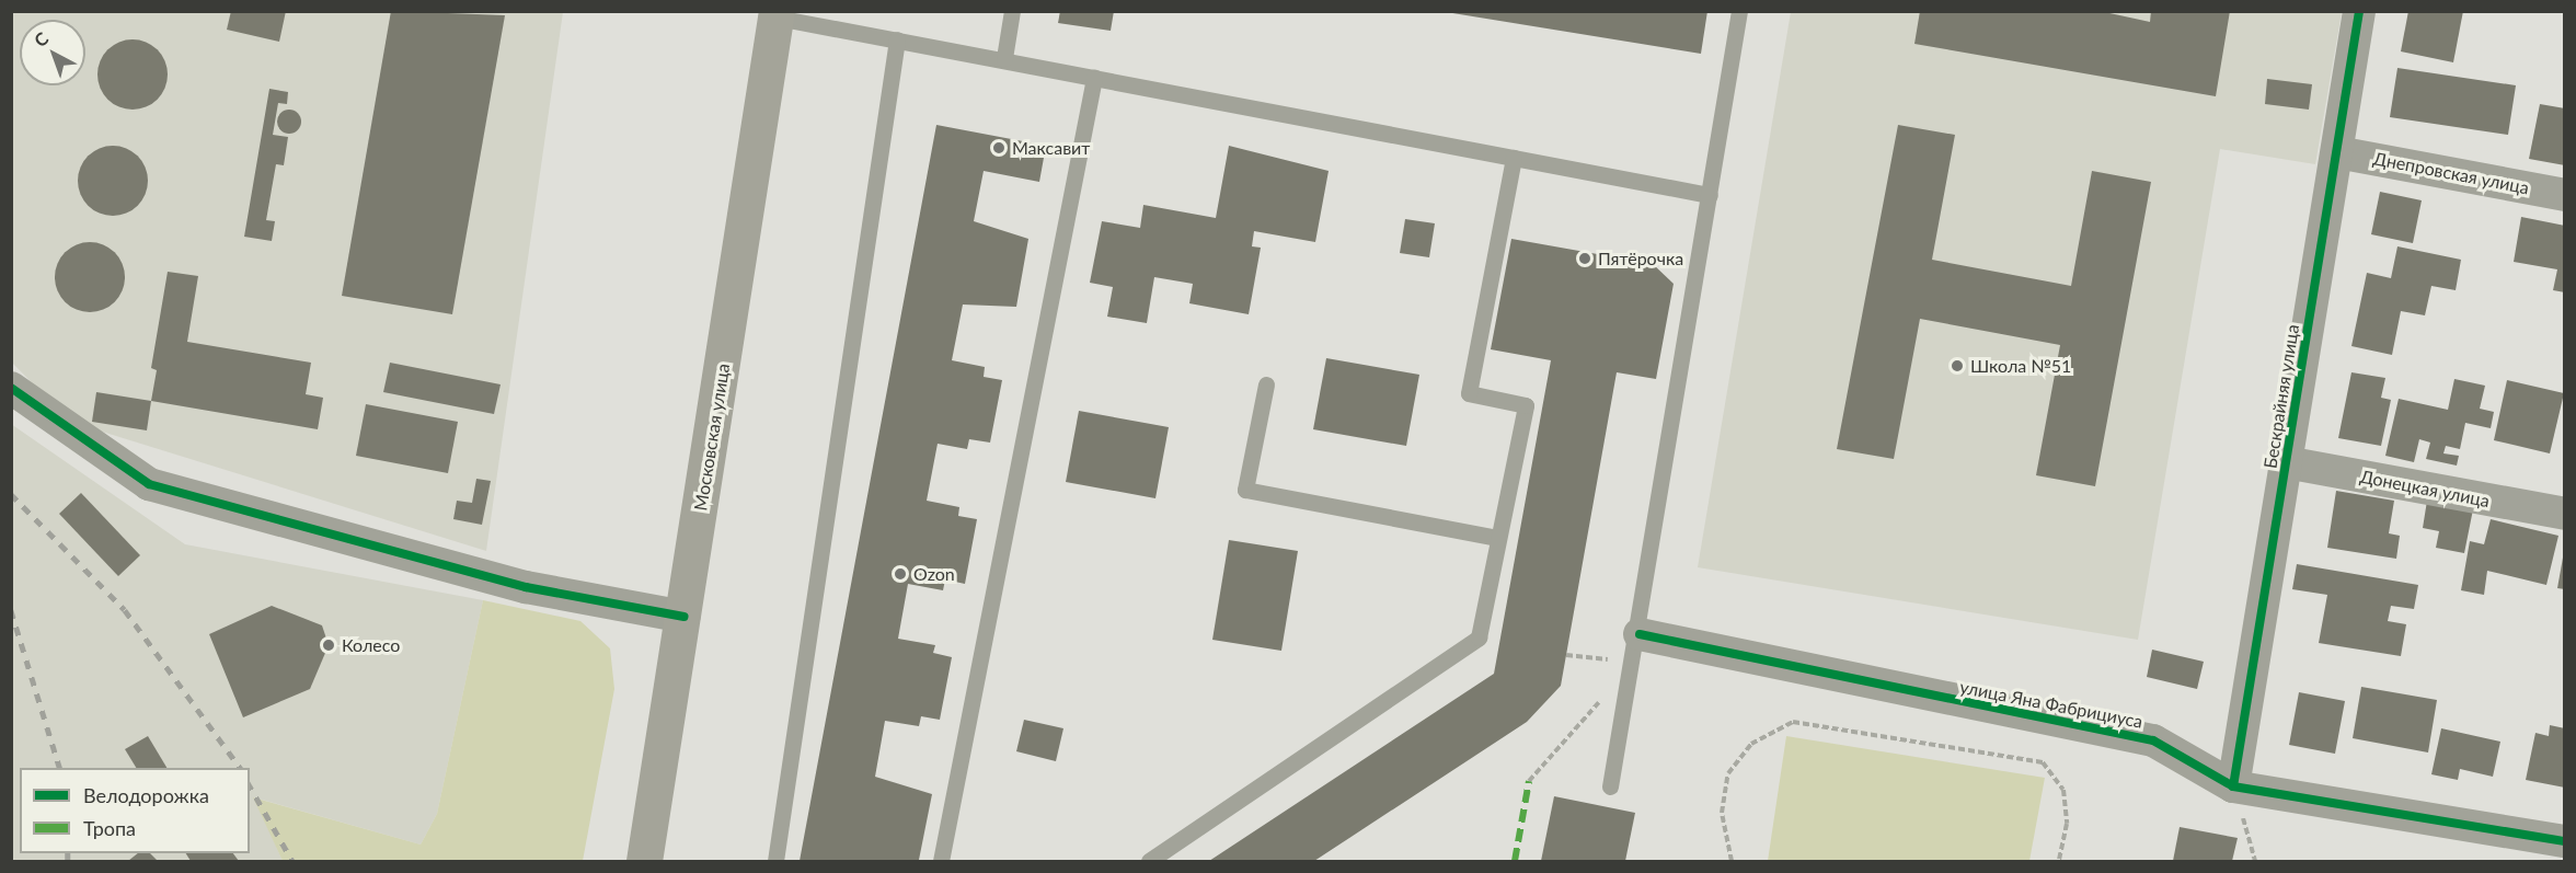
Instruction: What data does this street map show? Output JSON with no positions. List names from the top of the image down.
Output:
{
  "streets": {
    "main road": ["Московская улица"],
    "street": [
      "Днепровская улица",
      "Бескрайняя улица",
      "Донецкая улица",
      "улица Яна Фабрициуса"
    ]
  },
  "crossings": [
    ["Днепровская улица", "Бескрайняя улица"],
    ["Бескрайняя улица", "Донецкая улица"],
    ["Бескрайняя улица", "улица Яна Фабрициуса"]
  ],
  "places": [
    "Максавит",
    "Пятёрочка",
    "Школа №51",
    "Ozon",
    "Колесо"
  ],
  "legend": ["Велодорожка", "Тропа"],
  "north": "top left"
}
